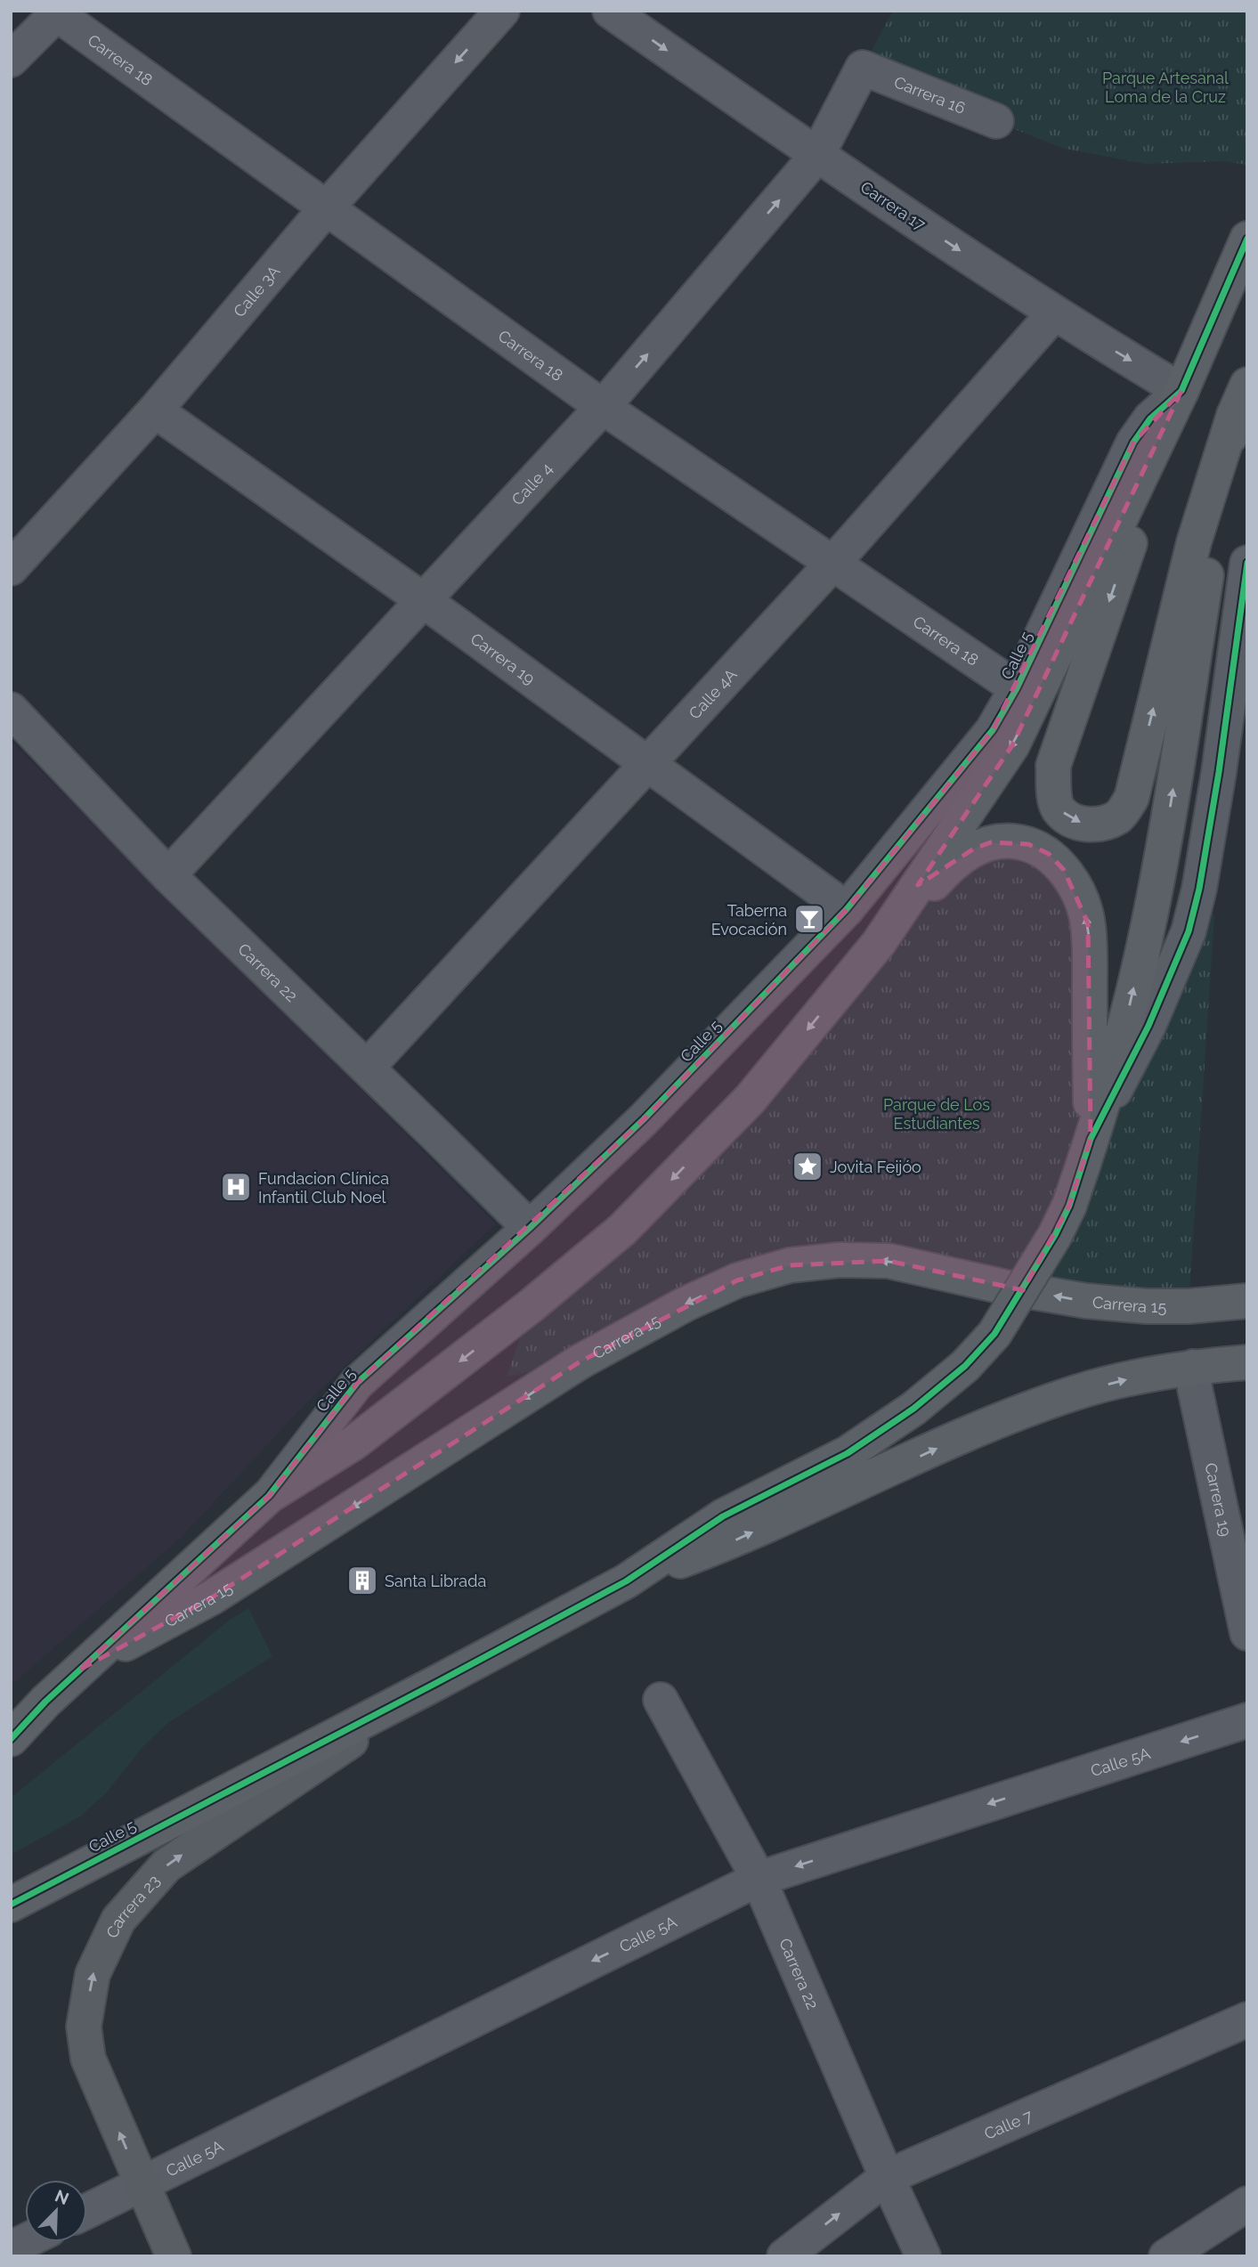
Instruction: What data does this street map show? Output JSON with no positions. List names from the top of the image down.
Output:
{
  "streets": {
    "main road": ["Calle 5", "Carrera 15", "Carrera 23"],
    "street": [
      "Carrera 18",
      "Carrera 16",
      "Carrera 17",
      "Calle 3A",
      "Calle 4",
      "Carrera 19",
      "Calle 4A",
      "Carrera 22",
      "Calle 5A",
      "Calle 7"
    ]
  },
  "crossings": [
    ["Carrera 18", "Calle 3A"],
    ["Carrera 18", "Calle 4"],
    ["Carrera 18", "Calle 5"],
    ["Carrera 18", "Calle 4A"],
    ["Carrera 16", "Calle 4"],
    ["Carrera 17", "Calle 4"],
    ["Carrera 17", "Calle 5"],
    ["Carrera 17", "Calle 4A"],
    ["Calle 3A", "Carrera 19"],
    ["Calle 4", "Carrera 19"],
    ["Calle 4", "Carrera 22"],
    ["Calle 5", "Carrera 19"],
    ["Calle 5", "Carrera 22"],
    ["Calle 5", "Carrera 15"],
    ["Calle 5", "Carrera 23"],
    ["Carrera 19", "Calle 4A"],
    ["Calle 4A", "Carrera 22"],
    ["Carrera 22", "Calle 5A"],
    ["Carrera 22", "Calle 7"],
    ["Calle 5A", "Carrera 23"]
  ],
  "one_way": [
    "Carrera 17",
    "Calle 3A",
    "Calle 5A",
    "Carrera 23"
  ],
  "parks": ["Parque Artesanal Loma de la Cruz", "Parque de Los Estudiantes"],
  "places": {
    "bar": ["Taberna Evocación"],
    "place": ["Jovita Feijóo"],
    "hospital": ["Fundacion Clínica Infantil Club Noel"],
    "building": ["Santa Librada"]
  },
  "north": "top right"
}
